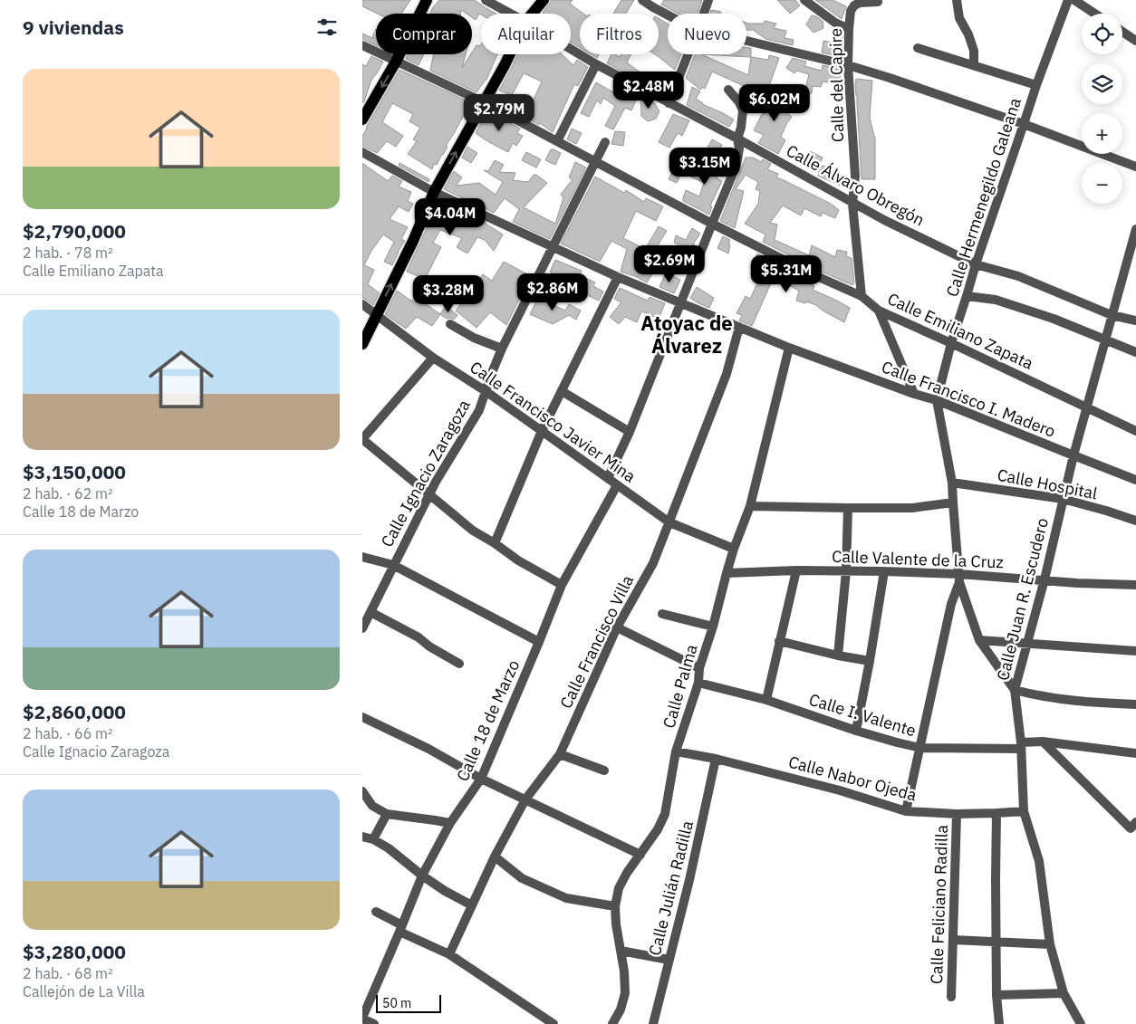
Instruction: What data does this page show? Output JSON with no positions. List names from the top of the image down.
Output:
{
  "streets": {
    "street": [
      "Calle del Capire",
      "Calle Álvaro Obregón",
      "Calle Hermenegildo Galeana",
      "Calle Emiliano Zapata",
      "Calle Francisco I. Madero",
      "Calle Francisco Javier Mina",
      "Calle Ignacio Zaragoza",
      "Calle Hospital",
      "Calle Valente de la Cruz",
      "Calle Juan R. Escudero",
      "Calle Francisco Villa",
      "Calle Palma",
      "Calle I. Valente",
      "Calle 18 de Marzo",
      "Calle Nabor Ojeda",
      "Calle Julián Radilla",
      "Calle Feliciano Radilla"
    ]
  },
  "crossings": [
    ["Calle del Capire", "Calle Álvaro Obregón"],
    ["Calle del Capire", "Calle Emiliano Zapata"],
    ["Calle Álvaro Obregón", "Calle Hermenegildo Galeana"],
    ["Calle Álvaro Obregón", "Calle Juan R. Escudero"],
    ["Calle Hermenegildo Galeana", "Calle Emiliano Zapata"],
    ["Calle Hermenegildo Galeana", "Calle Francisco I. Madero"],
    ["Calle Hermenegildo Galeana", "Calle Hospital"],
    ["Calle Hermenegildo Galeana", "Calle Valente de la Cruz"],
    ["Calle Hermenegildo Galeana", "Calle Juan R. Escudero"],
    ["Calle Emiliano Zapata", "Calle Ignacio Zaragoza"],
    ["Calle Emiliano Zapata", "Calle Juan R. Escudero"],
    ["Calle Francisco I. Madero", "Calle Ignacio Zaragoza"],
    ["Calle Francisco I. Madero", "Calle Juan R. Escudero"],
    ["Calle Francisco I. Madero", "Calle Francisco Villa"],
    ["Calle Francisco I. Madero", "Calle Palma"],
    ["Calle Francisco Javier Mina", "Calle Ignacio Zaragoza"],
    ["Calle Francisco Javier Mina", "Calle Francisco Villa"],
    ["Calle Francisco Javier Mina", "Calle Palma"],
    ["Calle Francisco Javier Mina", "Calle 18 de Marzo"],
    ["Calle Hospital", "Calle Juan R. Escudero"],
    ["Calle Valente de la Cruz", "Calle Juan R. Escudero"],
    ["Calle Valente de la Cruz", "Calle Palma"],
    ["Calle Juan R. Escudero", "Calle I. Valente"],
    ["Calle Juan R. Escudero", "Calle Nabor Ojeda"],
    ["Calle Palma", "Calle I. Valente"],
    ["Calle Palma", "Calle Nabor Ojeda"],
    ["Calle Nabor Ojeda", "Calle Julián Radilla"],
    ["Calle Nabor Ojeda", "Calle Feliciano Radilla"]
  ],
  "districts": ["Atoyac de Álvarez"],
  "scale_bar": "50 m",
  "page": {
    "heading": "9 viviendas",
    "map_buttons": ["+", "−"],
    "chip": [
      "Comprar",
      "Alquilar",
      "Filtros",
      "Nuevo"
    ],
    "list": [
      {
        "name": "$2,790,000",
        "note": "2 hab. · 78 m² · Calle Emiliano Zapata"
      },
      {
        "name": "$3,150,000",
        "note": "2 hab. · 62 m² · Calle 18 de Marzo"
      },
      {
        "name": "$2,860,000",
        "note": "2 hab. · 66 m² · Calle Ignacio Zaragoza"
      },
      {
        "name": "$3,280,000",
        "note": "2 hab. · 68 m² · Callejón de La Villa"
      }
    ],
    "price": [
      "$2.48M",
      "$6.02M",
      "$2.79M",
      "$3.15M",
      "$4.04M",
      "$2.69M",
      "$5.31M",
      "$2.86M",
      "$3.28M"
    ],
    "scale": "50 m"
  }
}
